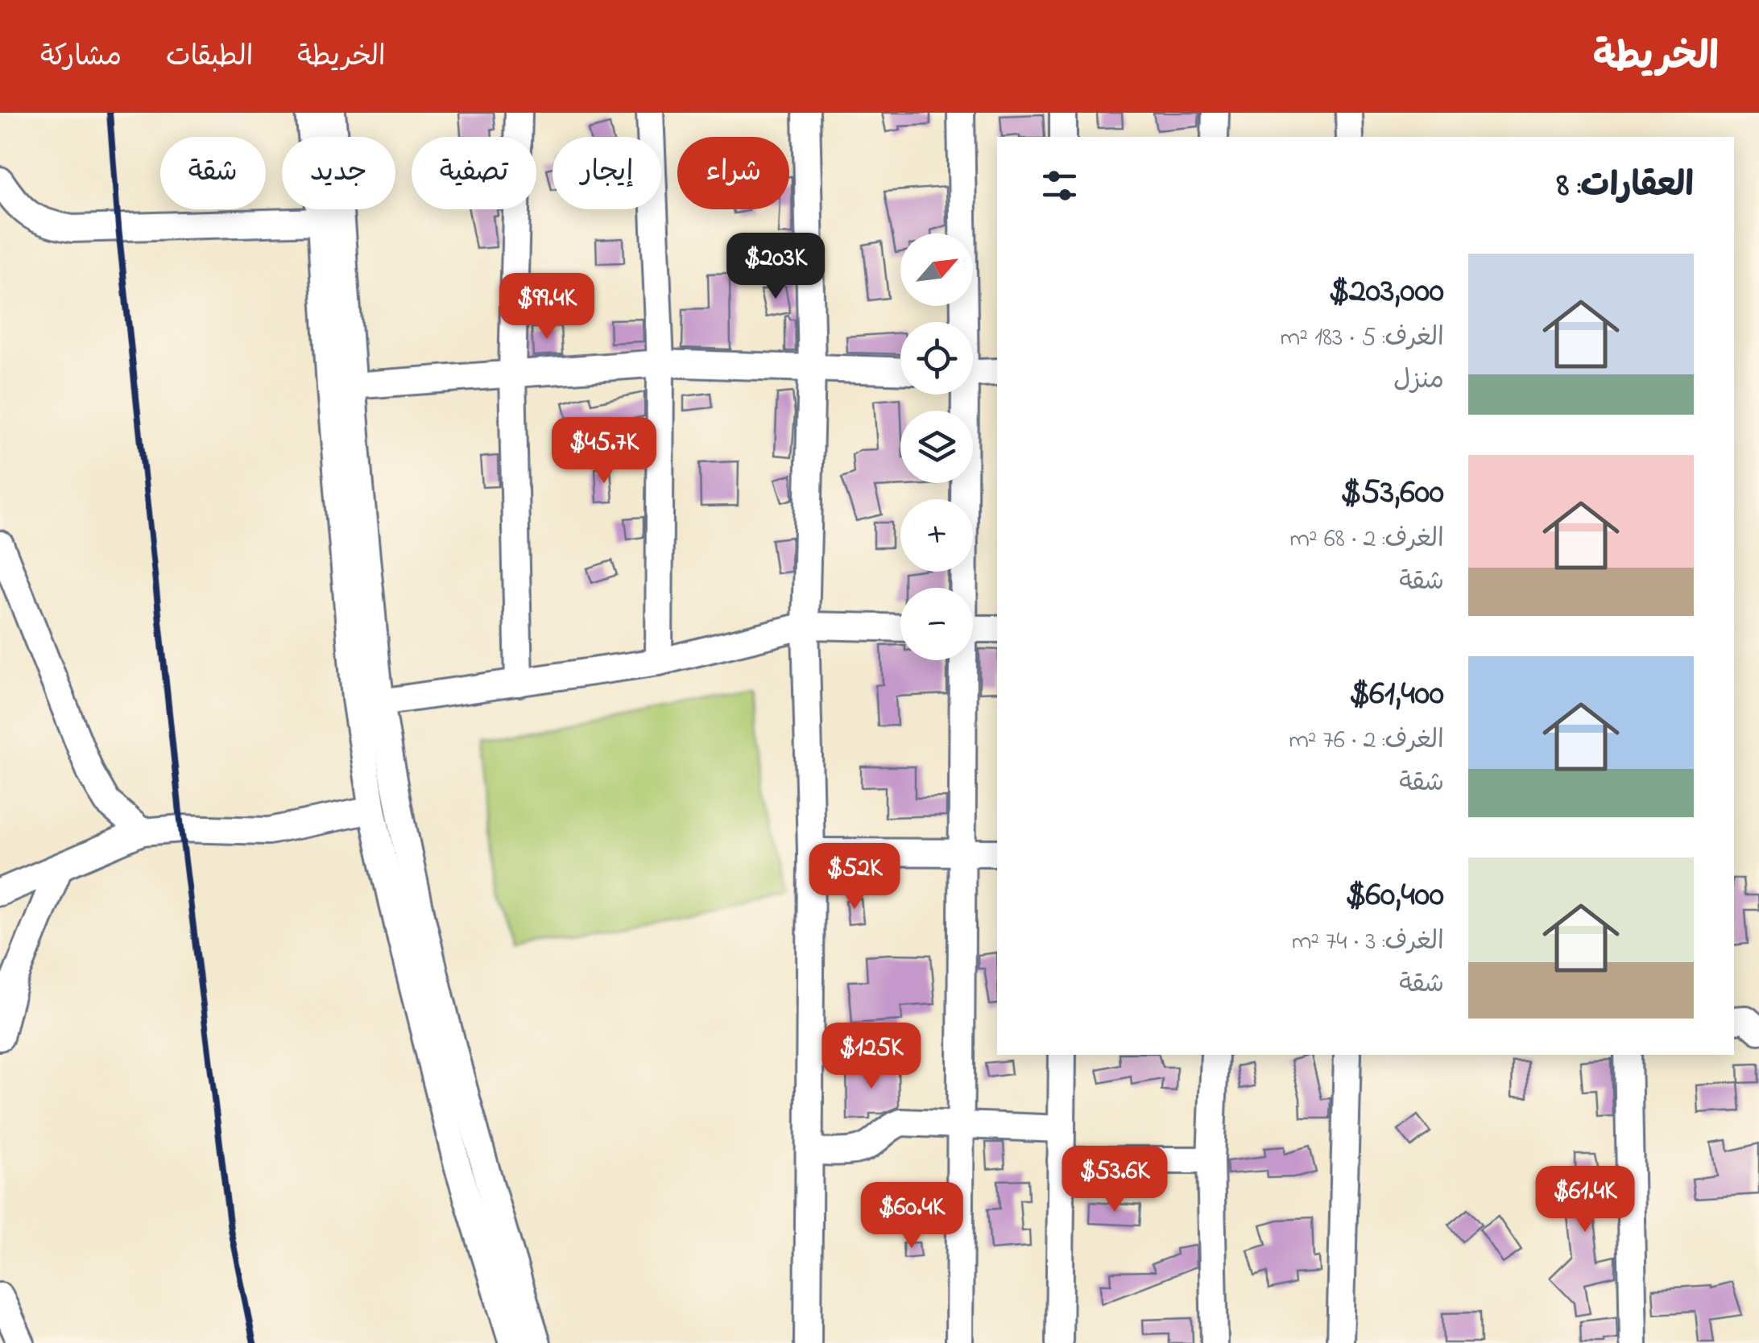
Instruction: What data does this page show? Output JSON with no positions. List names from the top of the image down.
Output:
{
  "north": "top right",
  "page": {
    "header": "الخريطة",
    "nav": ["الخريطة", "الطبقات", "مشاركة"],
    "chip": [
      "شراء",
      "إيجار",
      "تصفية",
      "جديد",
      "شقة"
    ],
    "heading": "العقارات: 8",
    "price": [
      "$203K",
      "$99.4K",
      "$45.7K",
      "$52K",
      "$125K",
      "$53.6K",
      "$61.4K",
      "$60.4K"
    ],
    "map_buttons": ["+", "−"],
    "list": [
      {
        "name": "$203,000",
        "note": "الغرف: 5 · 183 m² · منزل"
      },
      {
        "name": "$53,600",
        "note": "الغرف: 2 · 68 m² · شقة"
      },
      {
        "name": "$61,400",
        "note": "الغرف: 2 · 76 m² · شقة"
      },
      {
        "name": "$60,400",
        "note": "الغرف: 3 · 74 m² · شقة"
      }
    ]
  }
}
